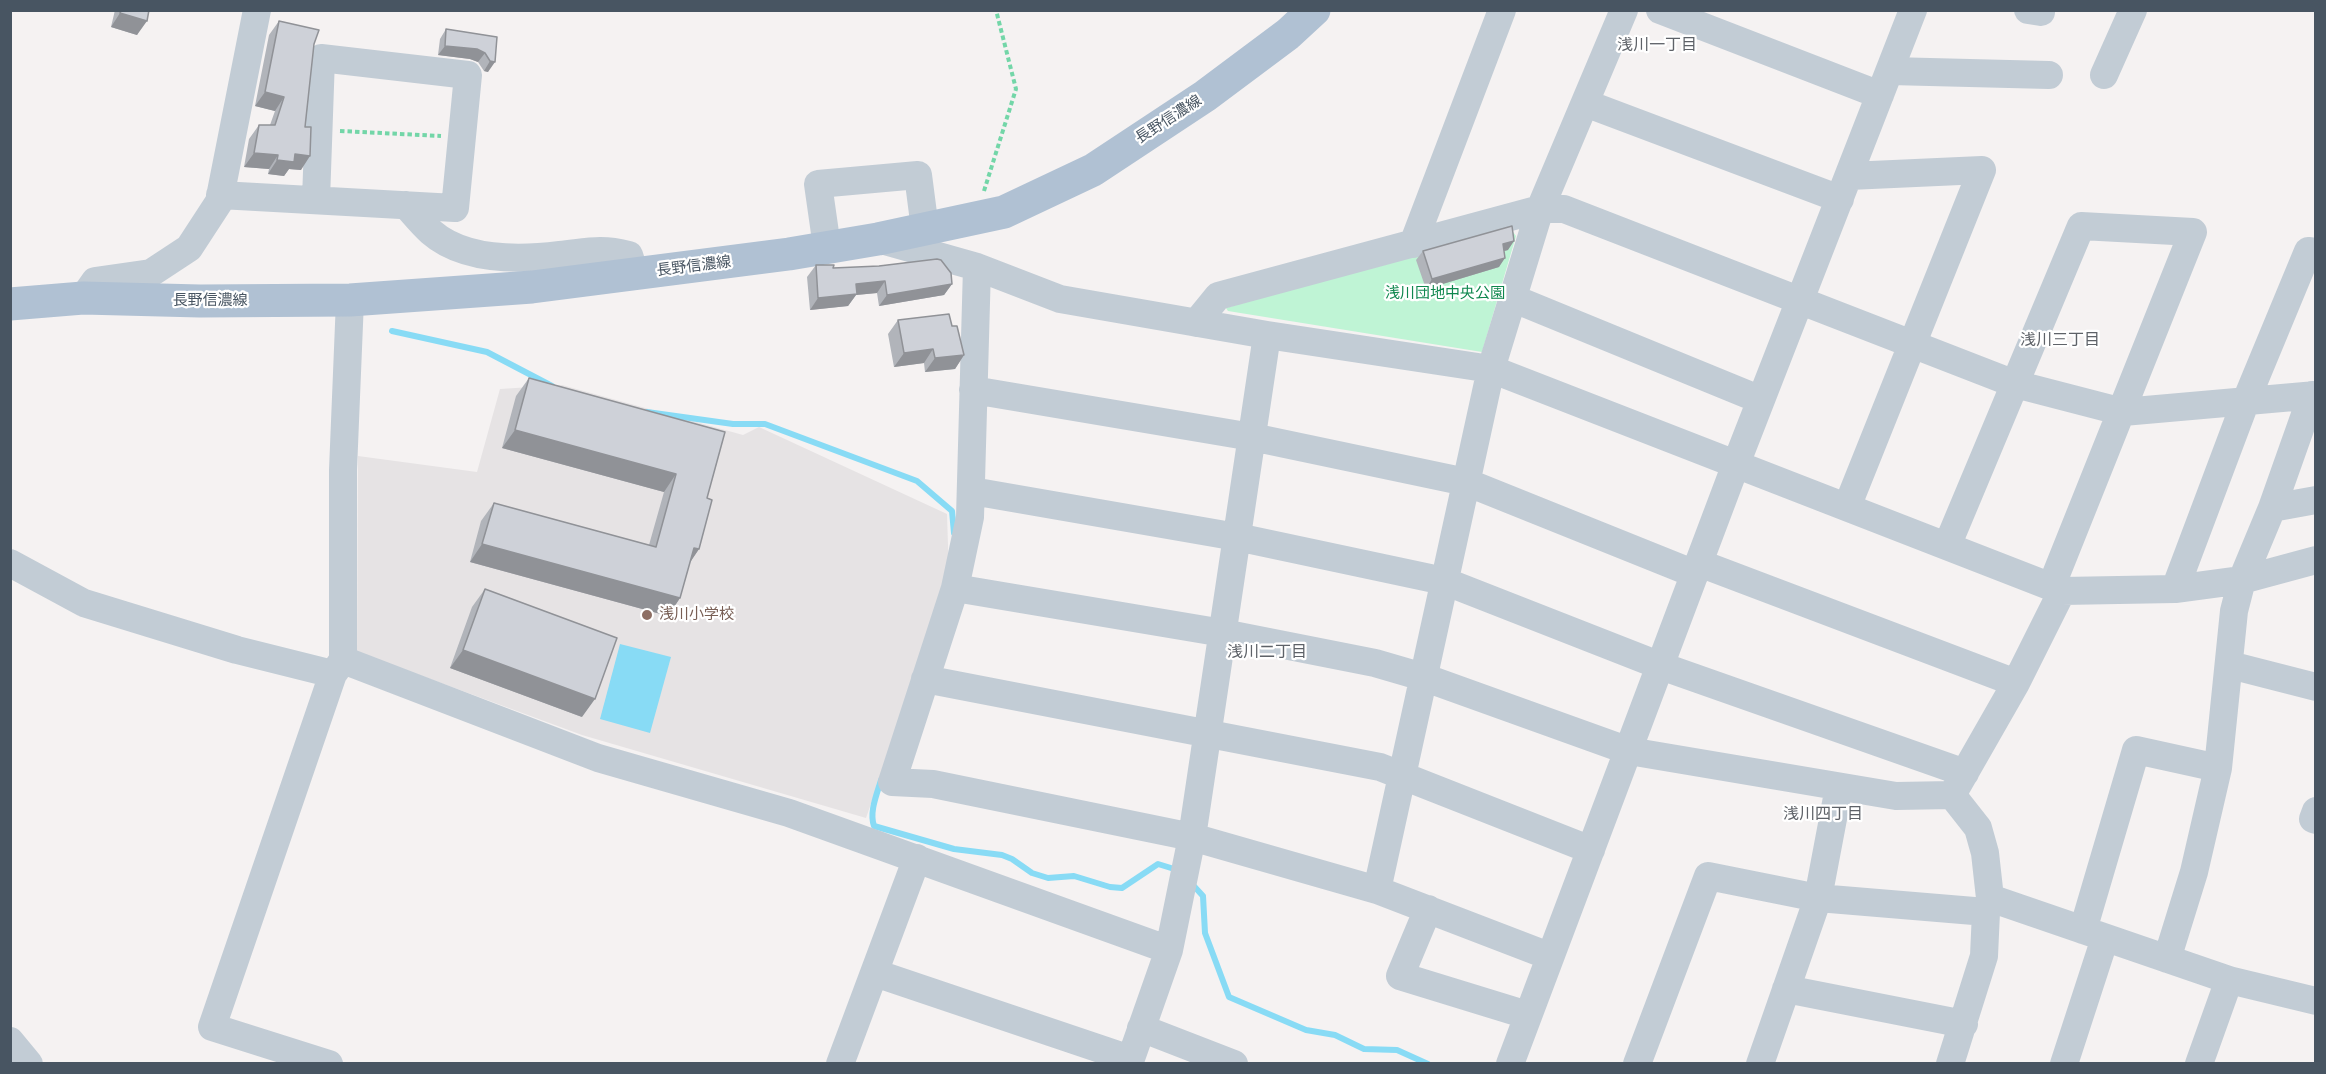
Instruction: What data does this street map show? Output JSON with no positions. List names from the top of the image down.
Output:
{
  "streets": {
    "main road": ["長野信濃線"]
  },
  "districts": [
    "浅川一丁目",
    "浅川三丁目",
    "浅川二丁目",
    "浅川四丁目"
  ],
  "parks": ["浅川団地中央公園"],
  "places": ["浅川小学校"]
}
